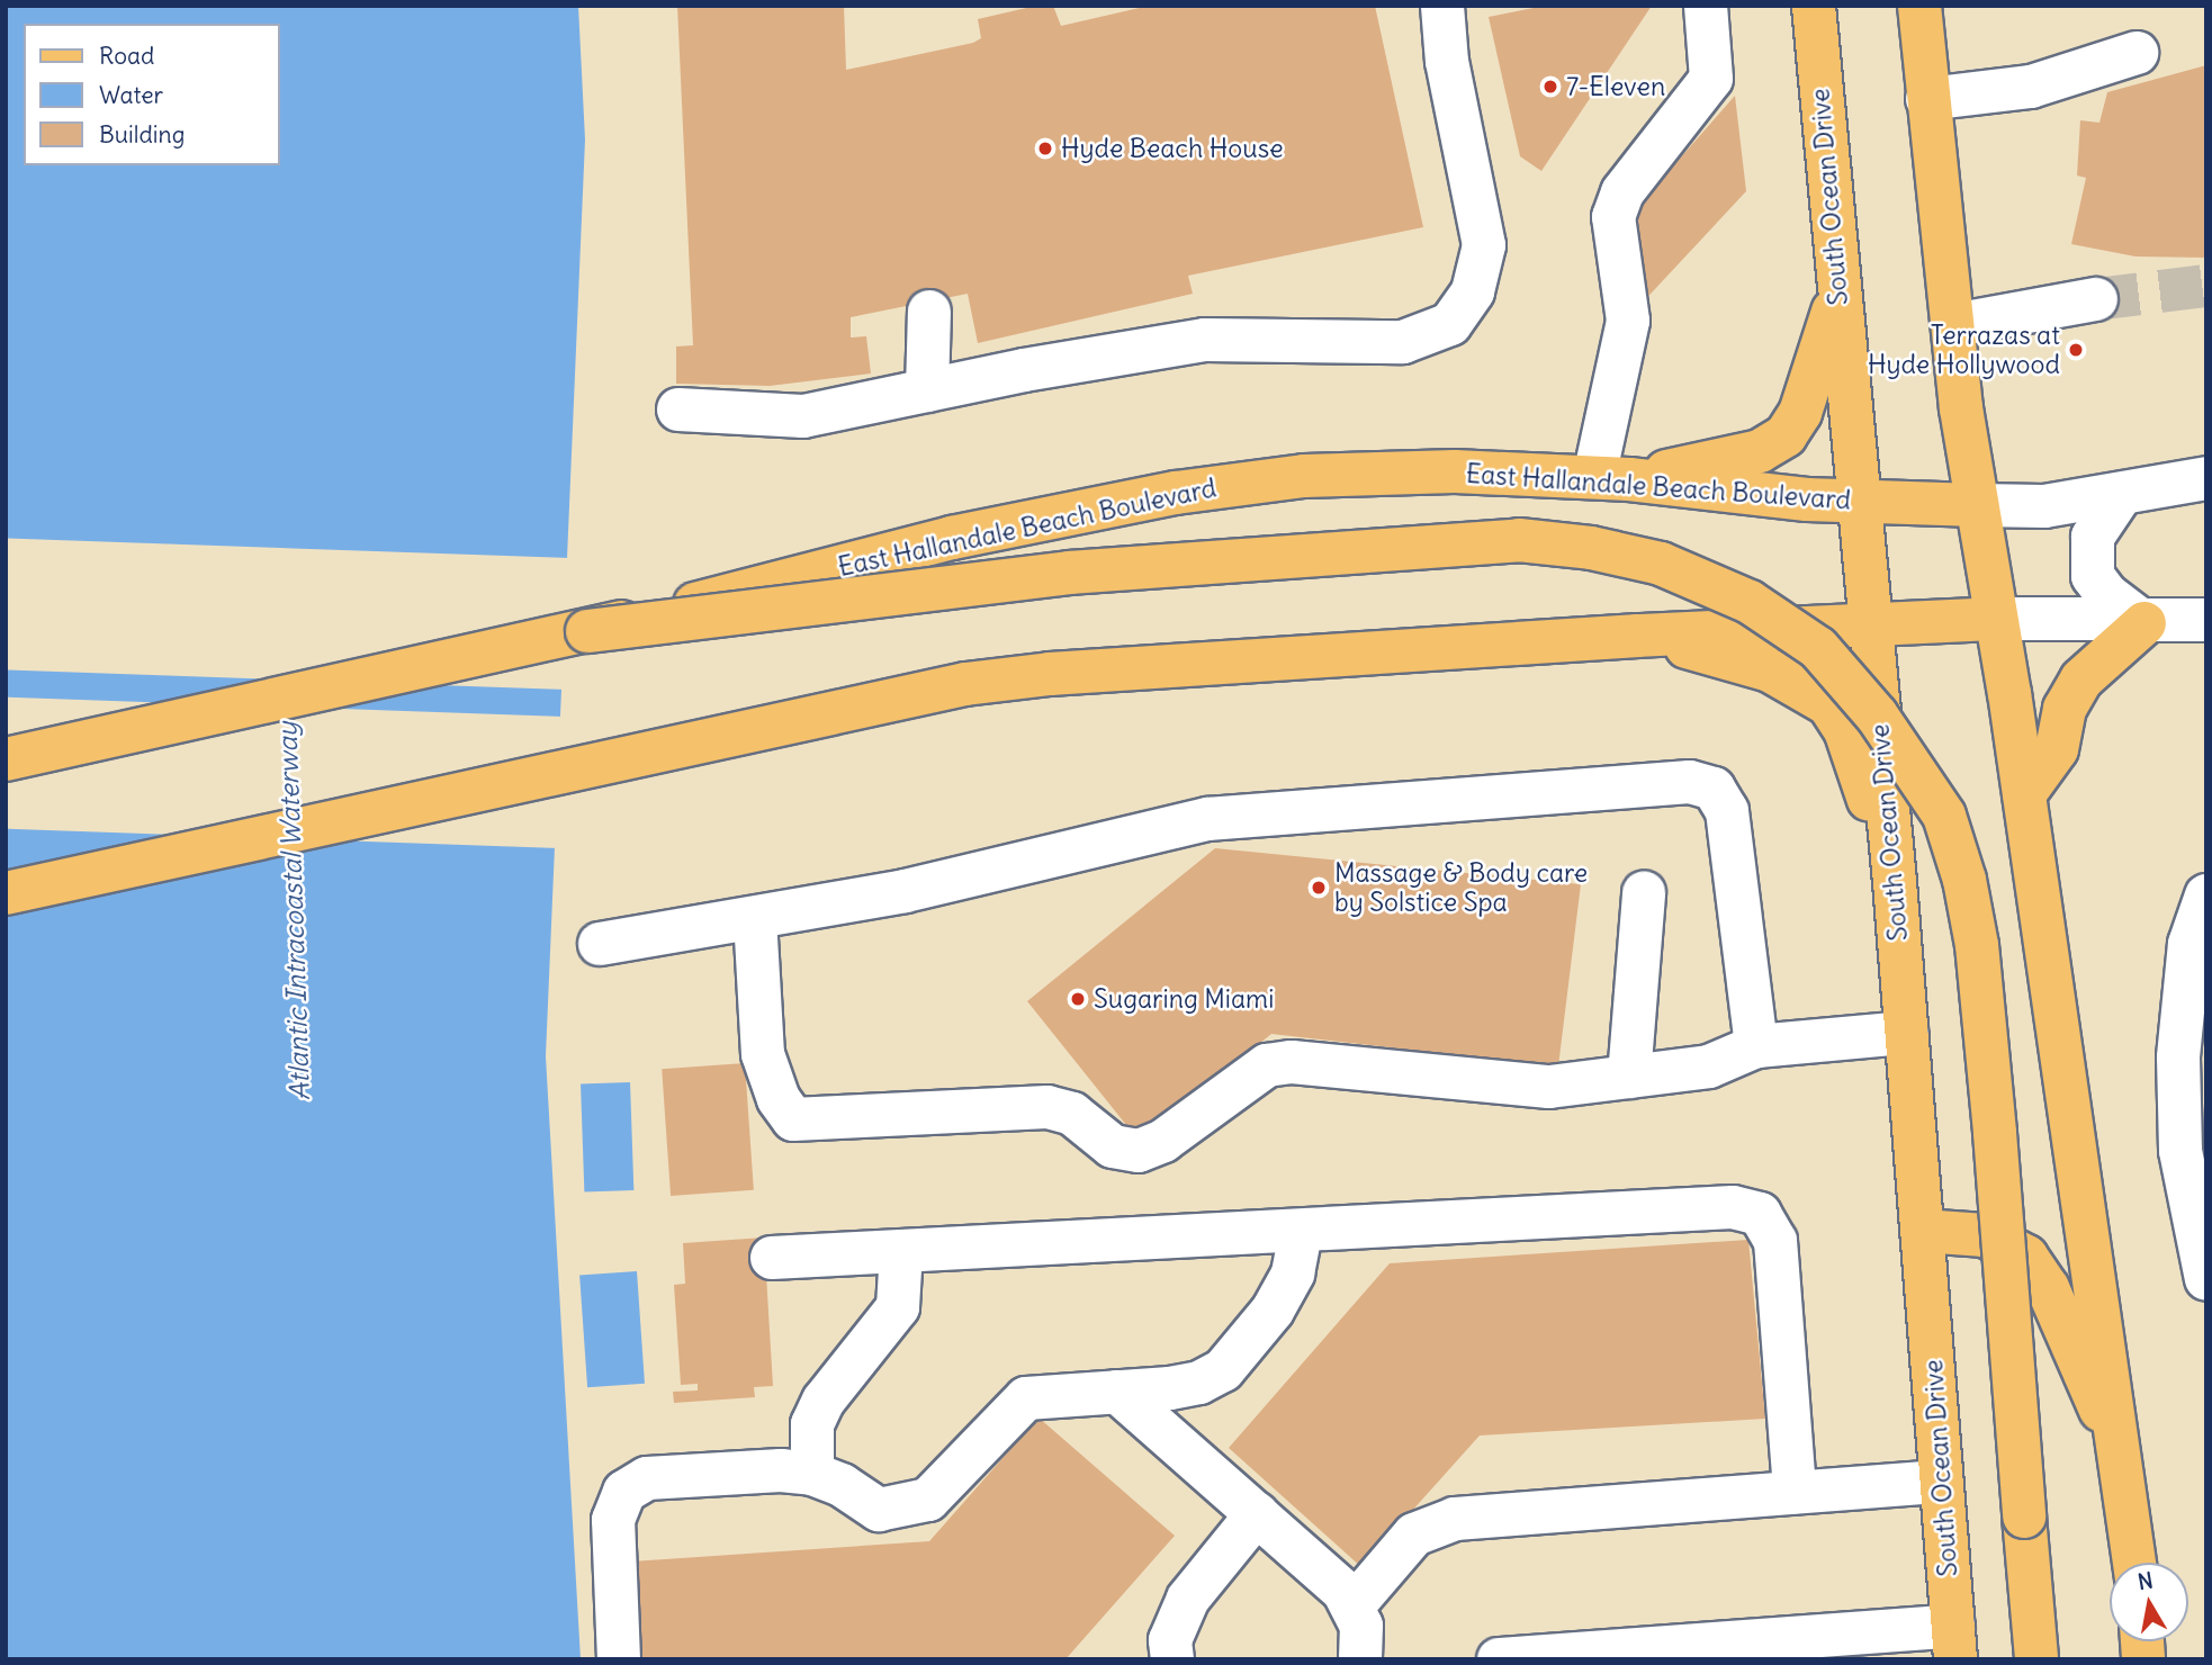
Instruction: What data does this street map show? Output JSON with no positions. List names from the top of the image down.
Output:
{
  "streets": {
    "main road": ["South Ocean Drive", "East Hallandale Beach Boulevard"]
  },
  "crossings": [
    ["South Ocean Drive", "East Hallandale Beach Boulevard"]
  ],
  "water": ["Atlantic Intracoastal Waterway"],
  "places": [
    "7-Eleven",
    "Hyde Beach House",
    "Terrazas at Hyde Hollywood",
    "Massage & Body care by Solstice Spa",
    "Sugaring Miami"
  ],
  "legend": ["Road", "Water", "Building"],
  "north": "top"
}
